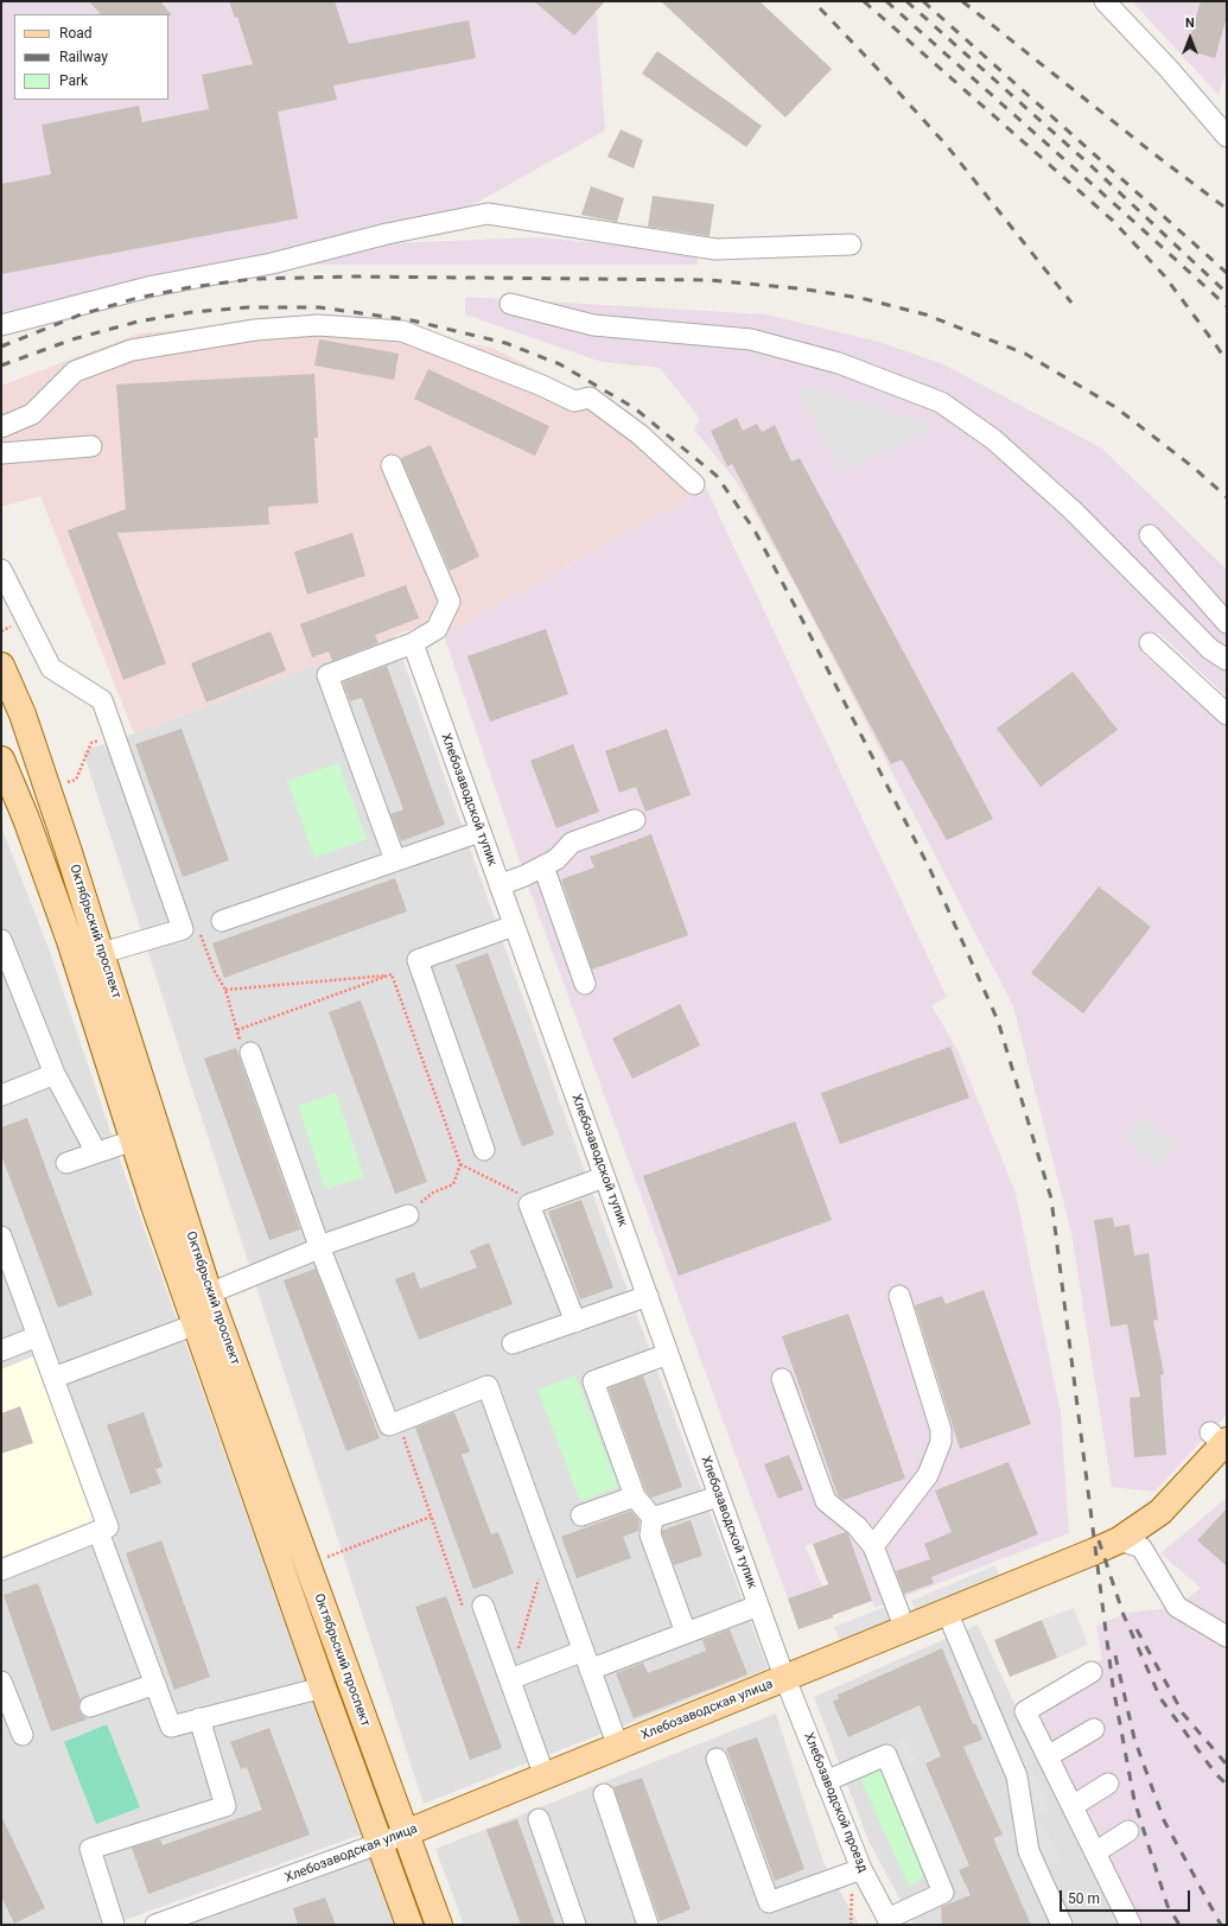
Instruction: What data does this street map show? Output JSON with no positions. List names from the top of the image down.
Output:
{
  "streets": {
    "main road": ["Октябрьский проспект", "Хлебозаводская улица"],
    "street": ["Хлебозаводской тупик", "Хлебозаводской проезд"]
  },
  "crossings": [
    ["Хлебозаводской тупик", "Хлебозаводская улица"],
    ["Хлебозаводской тупик", "Хлебозаводской проезд"],
    ["Октябрьский проспект", "Хлебозаводская улица"],
    ["Хлебозаводская улица", "Хлебозаводской проезд"]
  ],
  "legend": ["Road", "Railway", "Park"],
  "scale_bar": "50 m",
  "north": "top"
}
